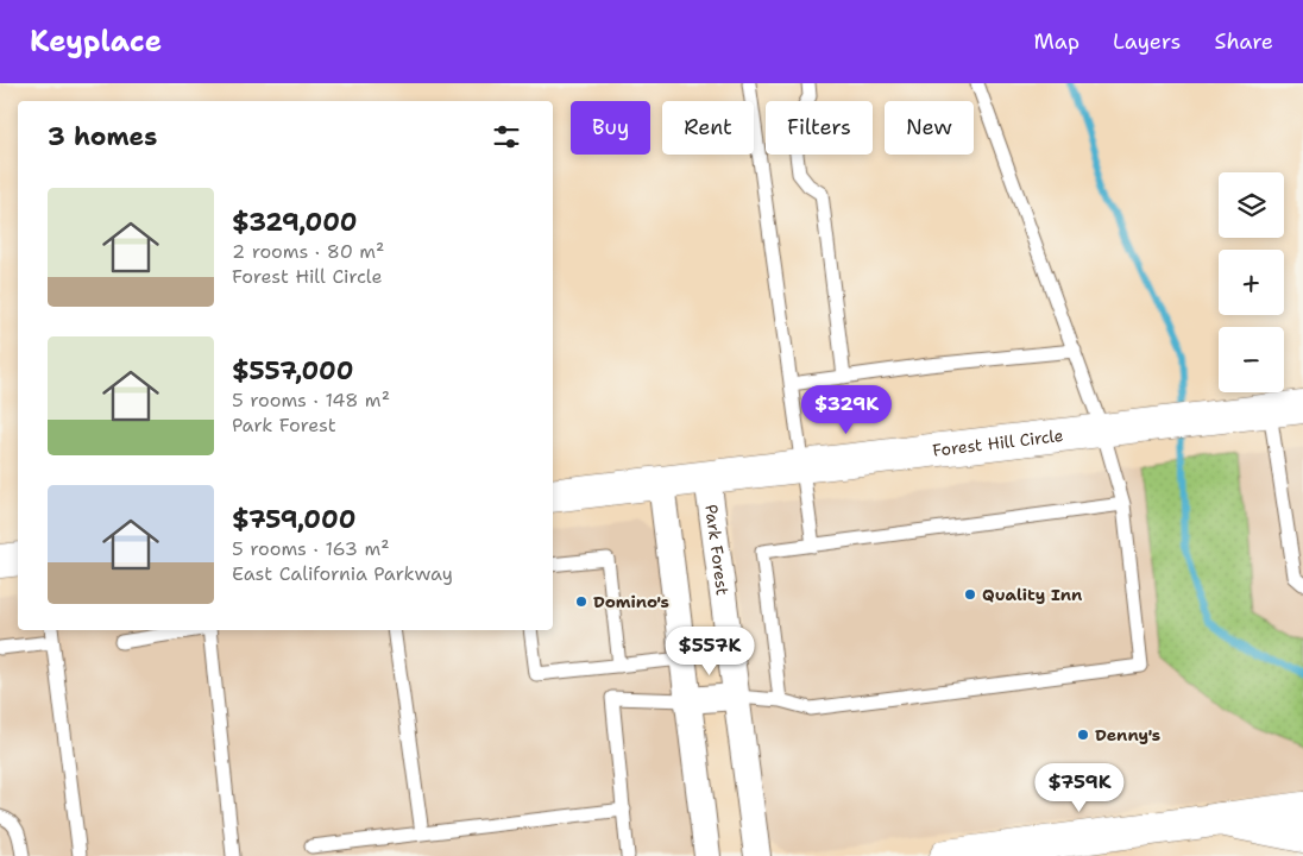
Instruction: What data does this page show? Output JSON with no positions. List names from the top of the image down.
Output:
{
  "streets": {
    "main road": ["Forest Hill Circle"],
    "street": ["Park Forest"]
  },
  "crossings": [
    ["Forest Hill Circle", "Park Forest"]
  ],
  "places": ["Quality Inn", "Domino's", "Denny's"],
  "page": {
    "header": "Keyplace",
    "nav": ["Map", "Layers", "Share"],
    "chip": [
      "Buy",
      "Rent",
      "Filters",
      "New"
    ],
    "heading": "3 homes",
    "map_buttons": ["+", "−"],
    "list": [
      {
        "name": "$329,000",
        "note": "2 rooms · 80 m² · Forest Hill Circle"
      },
      {
        "name": "$557,000",
        "note": "5 rooms · 148 m² · Park Forest"
      },
      {
        "name": "$759,000",
        "note": "5 rooms · 163 m² · East California Parkway"
      }
    ],
    "price": ["$329K", "$557K", "$759K"]
  }
}
